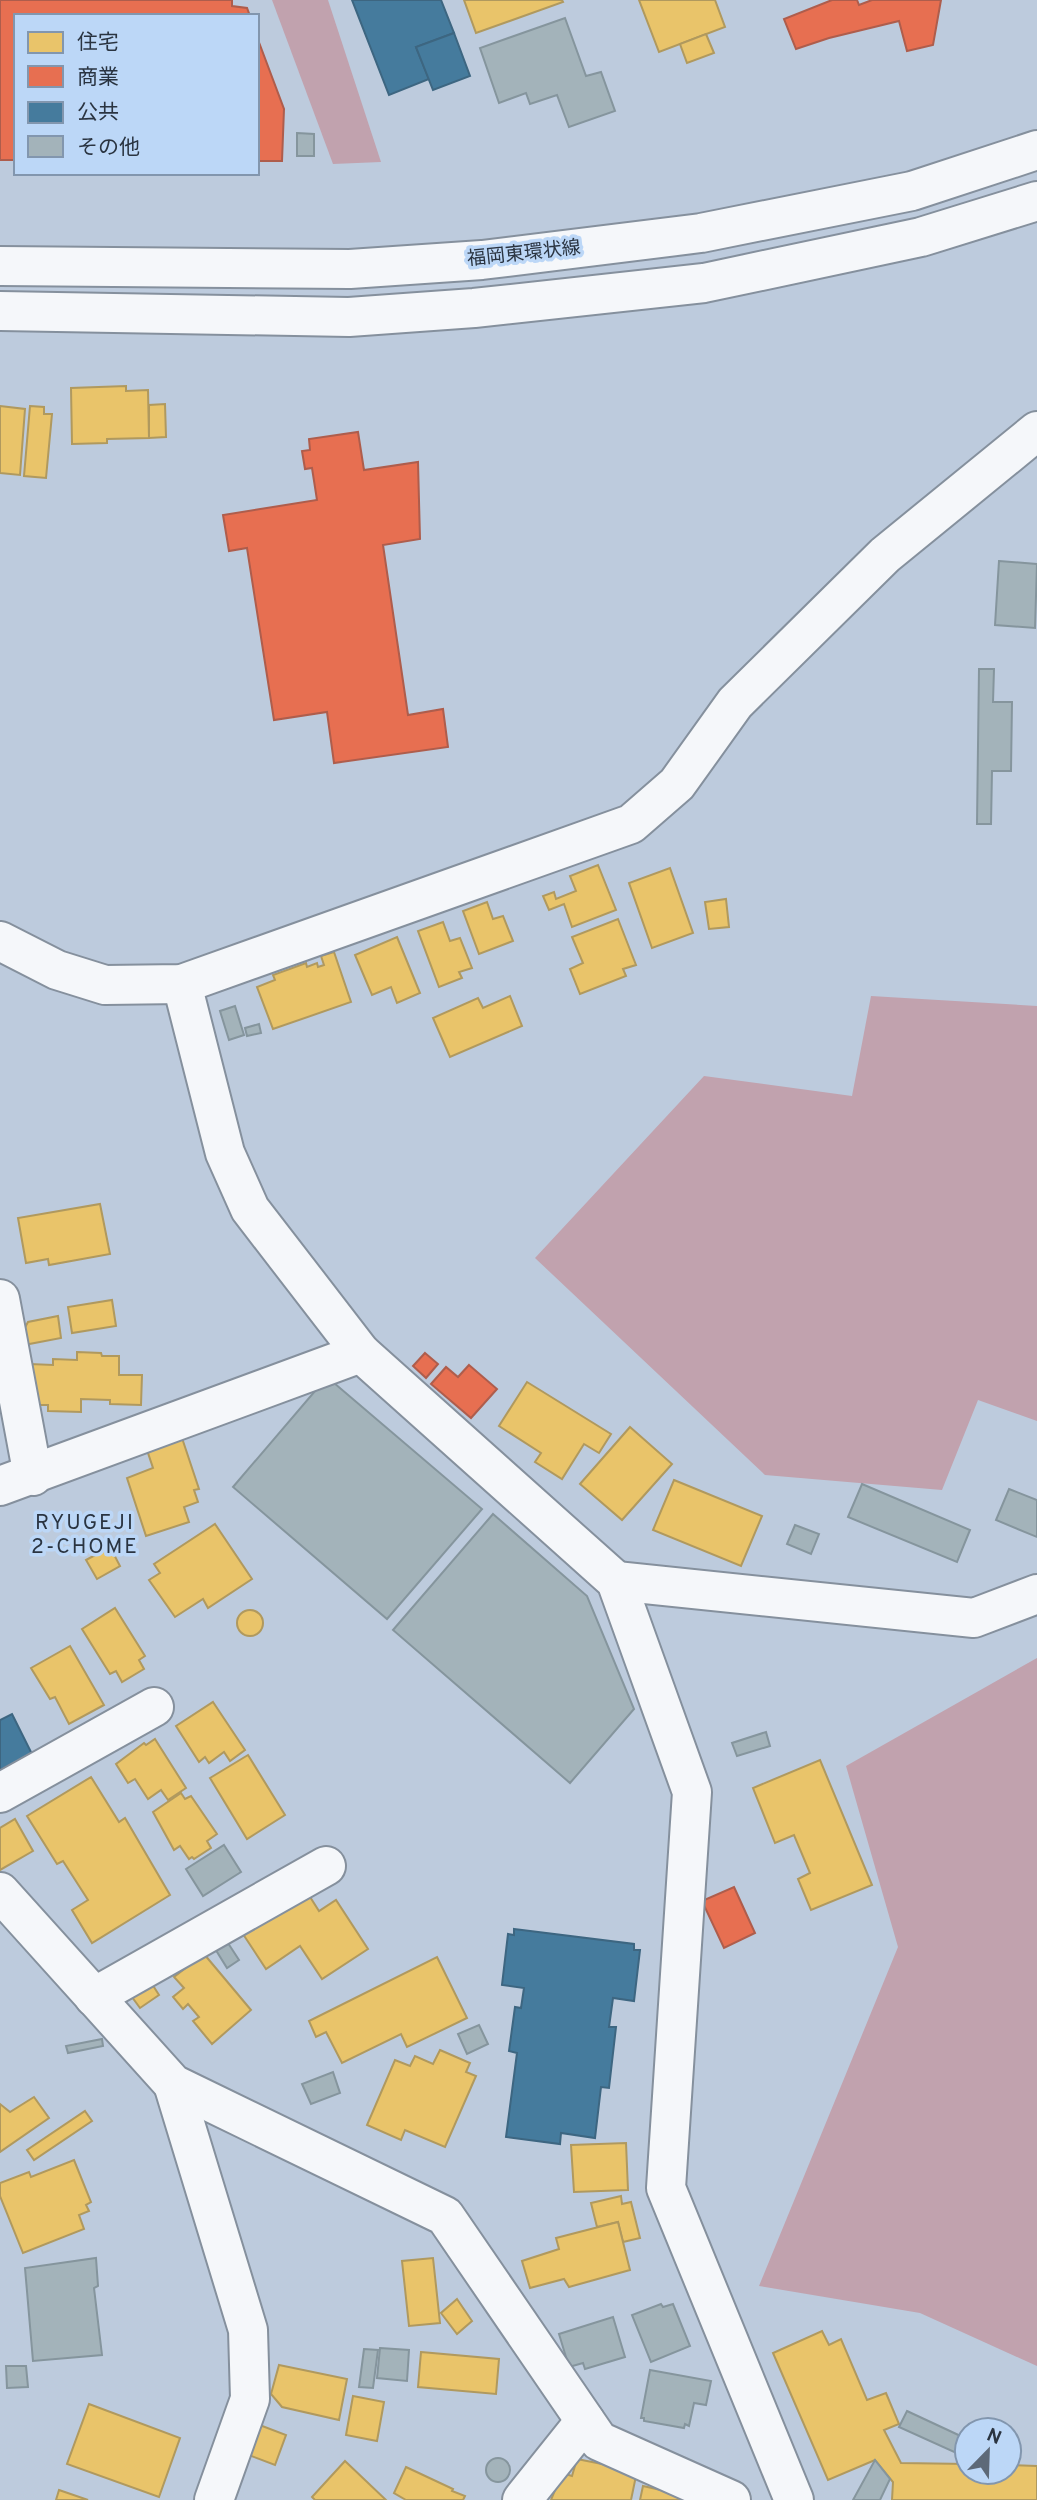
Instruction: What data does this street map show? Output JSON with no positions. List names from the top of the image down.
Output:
{
  "streets": {
    "street": ["福岡東環状線"]
  },
  "districts": ["RYUGEJI 2-CHOME"],
  "legend": [
    "住宅",
    "商業",
    "公共",
    "その他"
  ],
  "north": "top right"
}
